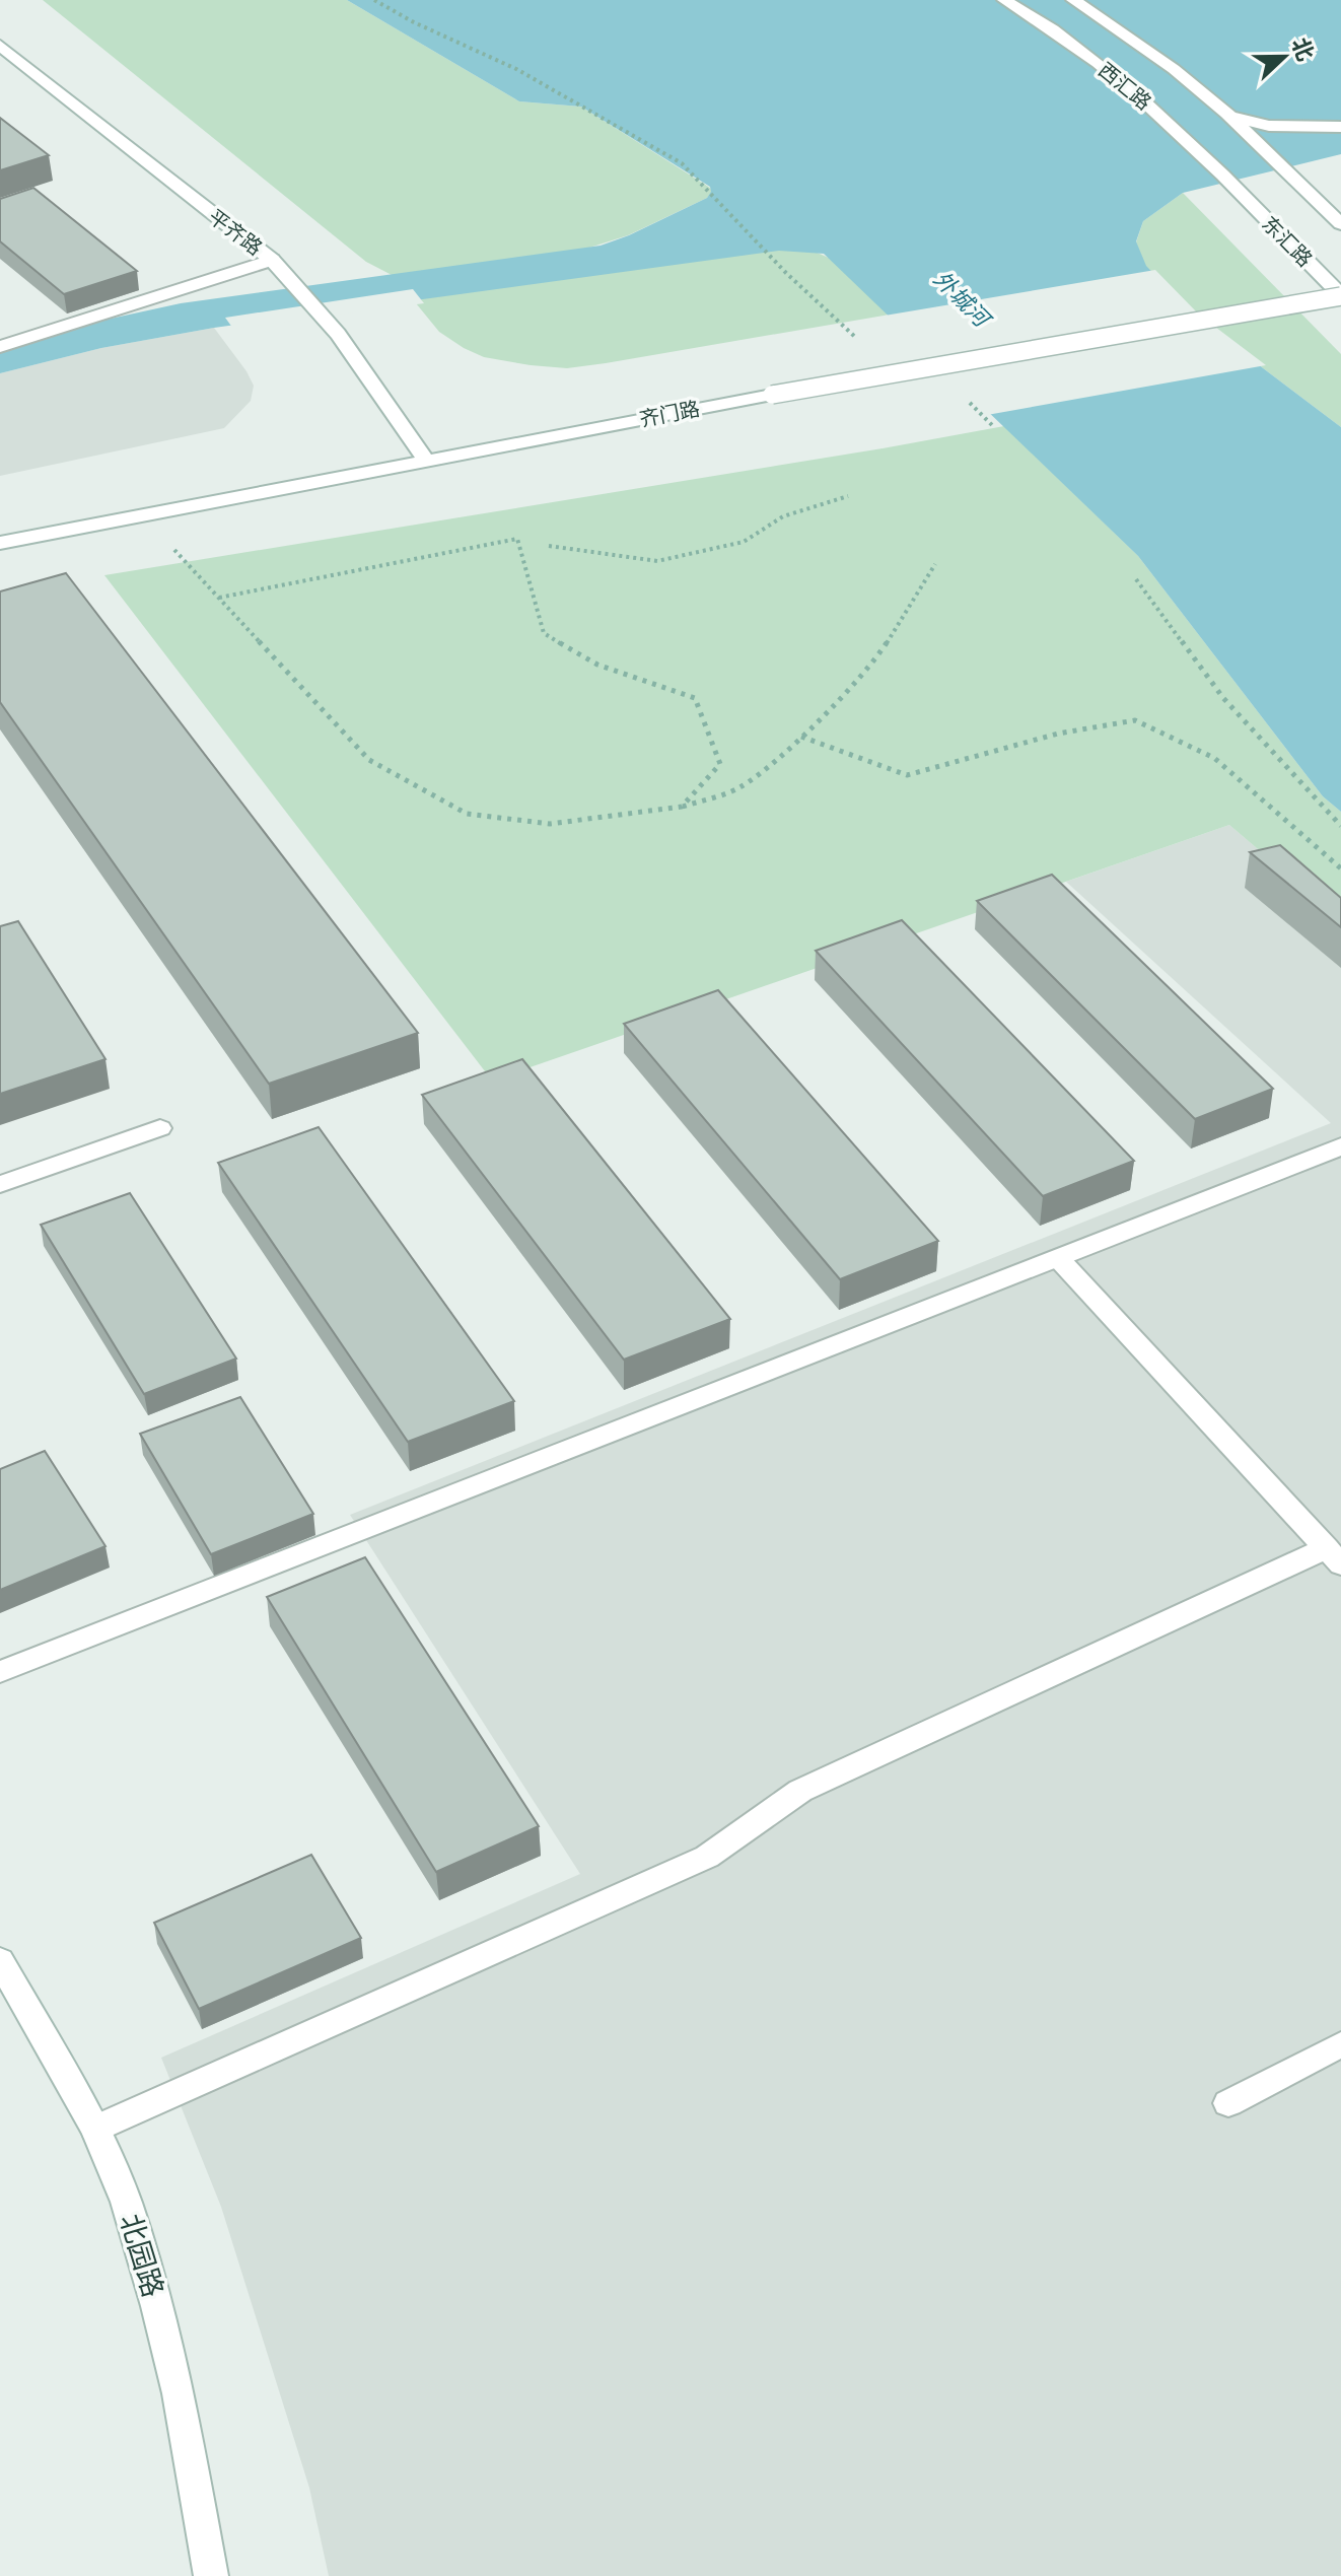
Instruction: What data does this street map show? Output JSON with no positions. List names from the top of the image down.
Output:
{
  "streets": {
    "main road": [
      "西汇路",
      "平齐路",
      "东汇路",
      "齐门路",
      "北园路"
    ]
  },
  "crossings": [
    ["西汇路", "东汇路"],
    ["平齐路", "齐门路"],
    ["东汇路", "齐门路"]
  ],
  "water": ["外城河"],
  "north": "right"
}
